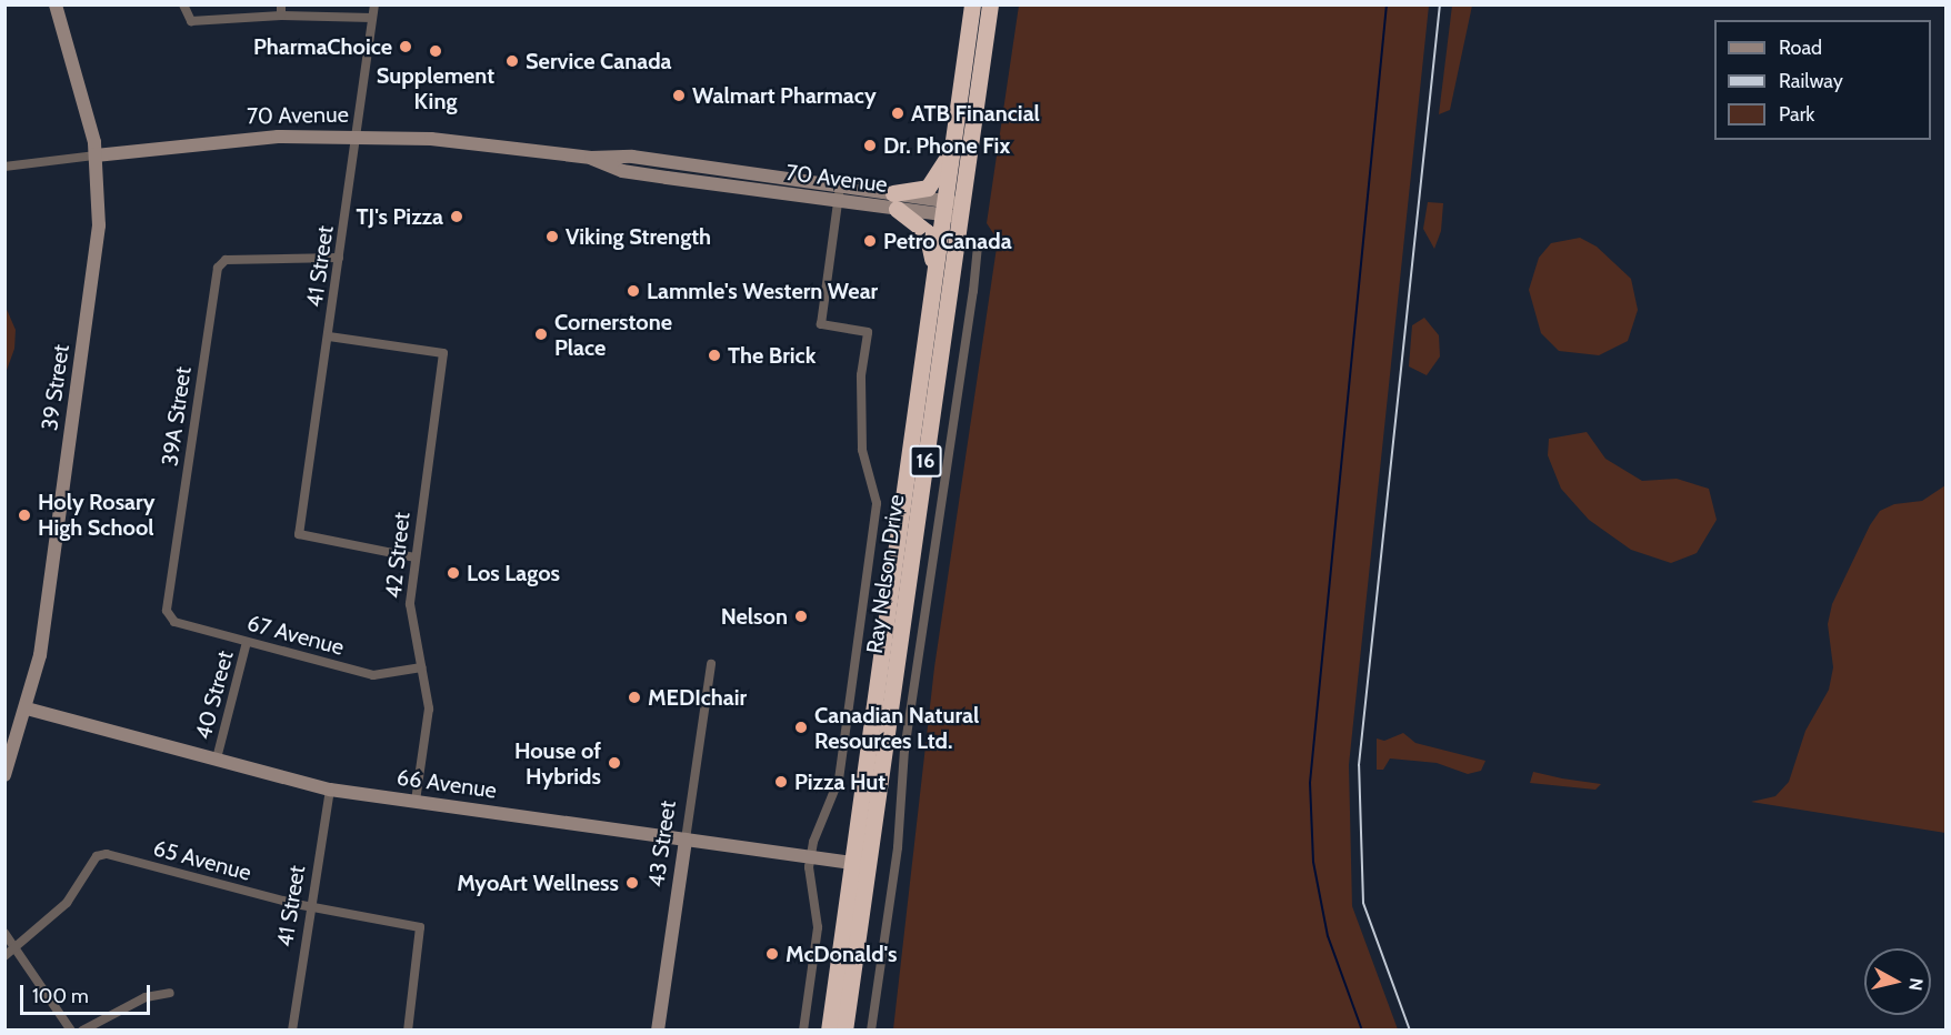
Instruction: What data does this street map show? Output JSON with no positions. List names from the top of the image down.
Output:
{
  "streets": {
    "highway": ["16", "Ray Nelson Drive"],
    "street": [
      "70 Avenue",
      "41 Street",
      "39 Street",
      "39A Street",
      "42 Street",
      "67 Avenue",
      "40 Street",
      "66 Avenue",
      "43 Street",
      "65 Avenue"
    ]
  },
  "crossings": [
    ["70 Avenue", "41 Street"],
    ["70 Avenue", "39 Street"],
    ["70 Avenue", "Ray Nelson Drive"],
    ["41 Street", "39A Street"],
    ["41 Street", "42 Street"],
    ["41 Street", "66 Avenue"],
    ["41 Street", "65 Avenue"],
    ["39 Street", "66 Avenue"],
    ["39A Street", "67 Avenue"],
    ["42 Street", "67 Avenue"],
    ["42 Street", "66 Avenue"],
    ["Ray Nelson Drive", "66 Avenue"],
    ["67 Avenue", "40 Street"],
    ["40 Street", "66 Avenue"],
    ["66 Avenue", "43 Street"]
  ],
  "places": [
    "PharmaChoice",
    "Supplement King",
    "Service Canada",
    "Walmart Pharmacy",
    "ATB Financial",
    "Dr. Phone Fix",
    "TJ's Pizza",
    "Viking Strength",
    "Petro Canada",
    "Lammle's Western Wear",
    "Cornerstone Place",
    "The Brick",
    "Holy Rosary High School",
    "Los Lagos",
    "Nelson",
    "MEDIchair",
    "Canadian Natural Resources Ltd.",
    "House of Hybrids",
    "Pizza Hut",
    "MyoArt Wellness",
    "McDonald's"
  ],
  "legend": ["Road", "Railway", "Park"],
  "scale_bar": "100 m",
  "north": "right"
}
